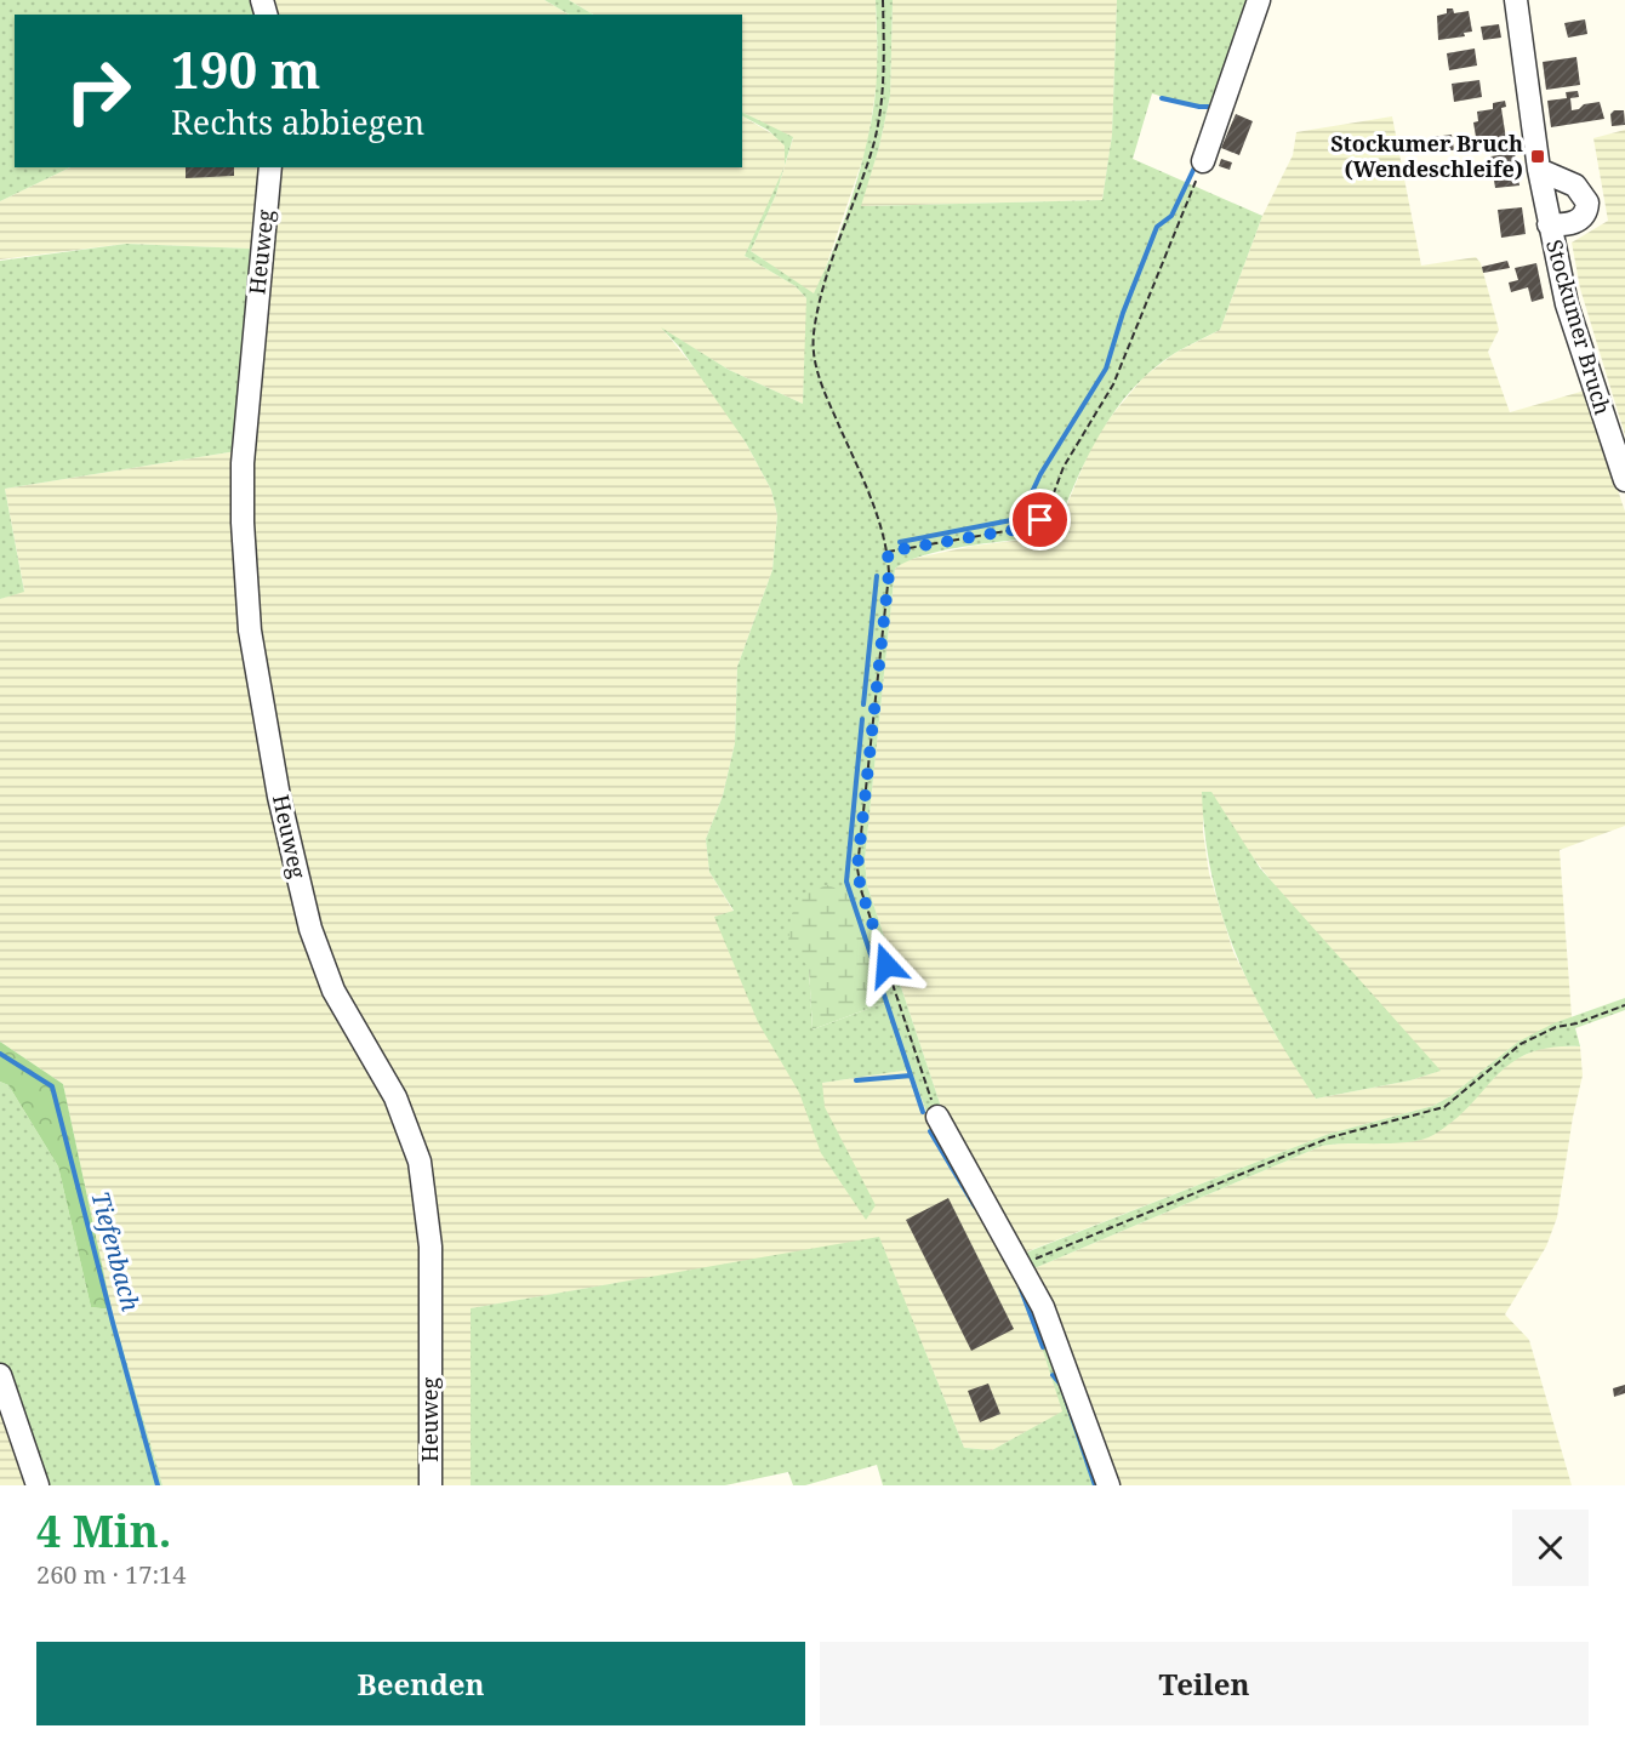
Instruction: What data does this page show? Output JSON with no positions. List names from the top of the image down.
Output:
{
  "streets": {
    "street": ["Heuweg", "Stockumer Bruch"]
  },
  "water": ["Tiefenbach"],
  "places": {
    "transit": ["Stockumer Bruch (Wendeschleife)"]
  },
  "page": {
    "turn": ["190 m", "Rechts abbiegen"],
    "heading": ["4 Min.", "260 m · 17:14"],
    "buttons": ["Beenden", "Teilen"]
  }
}
